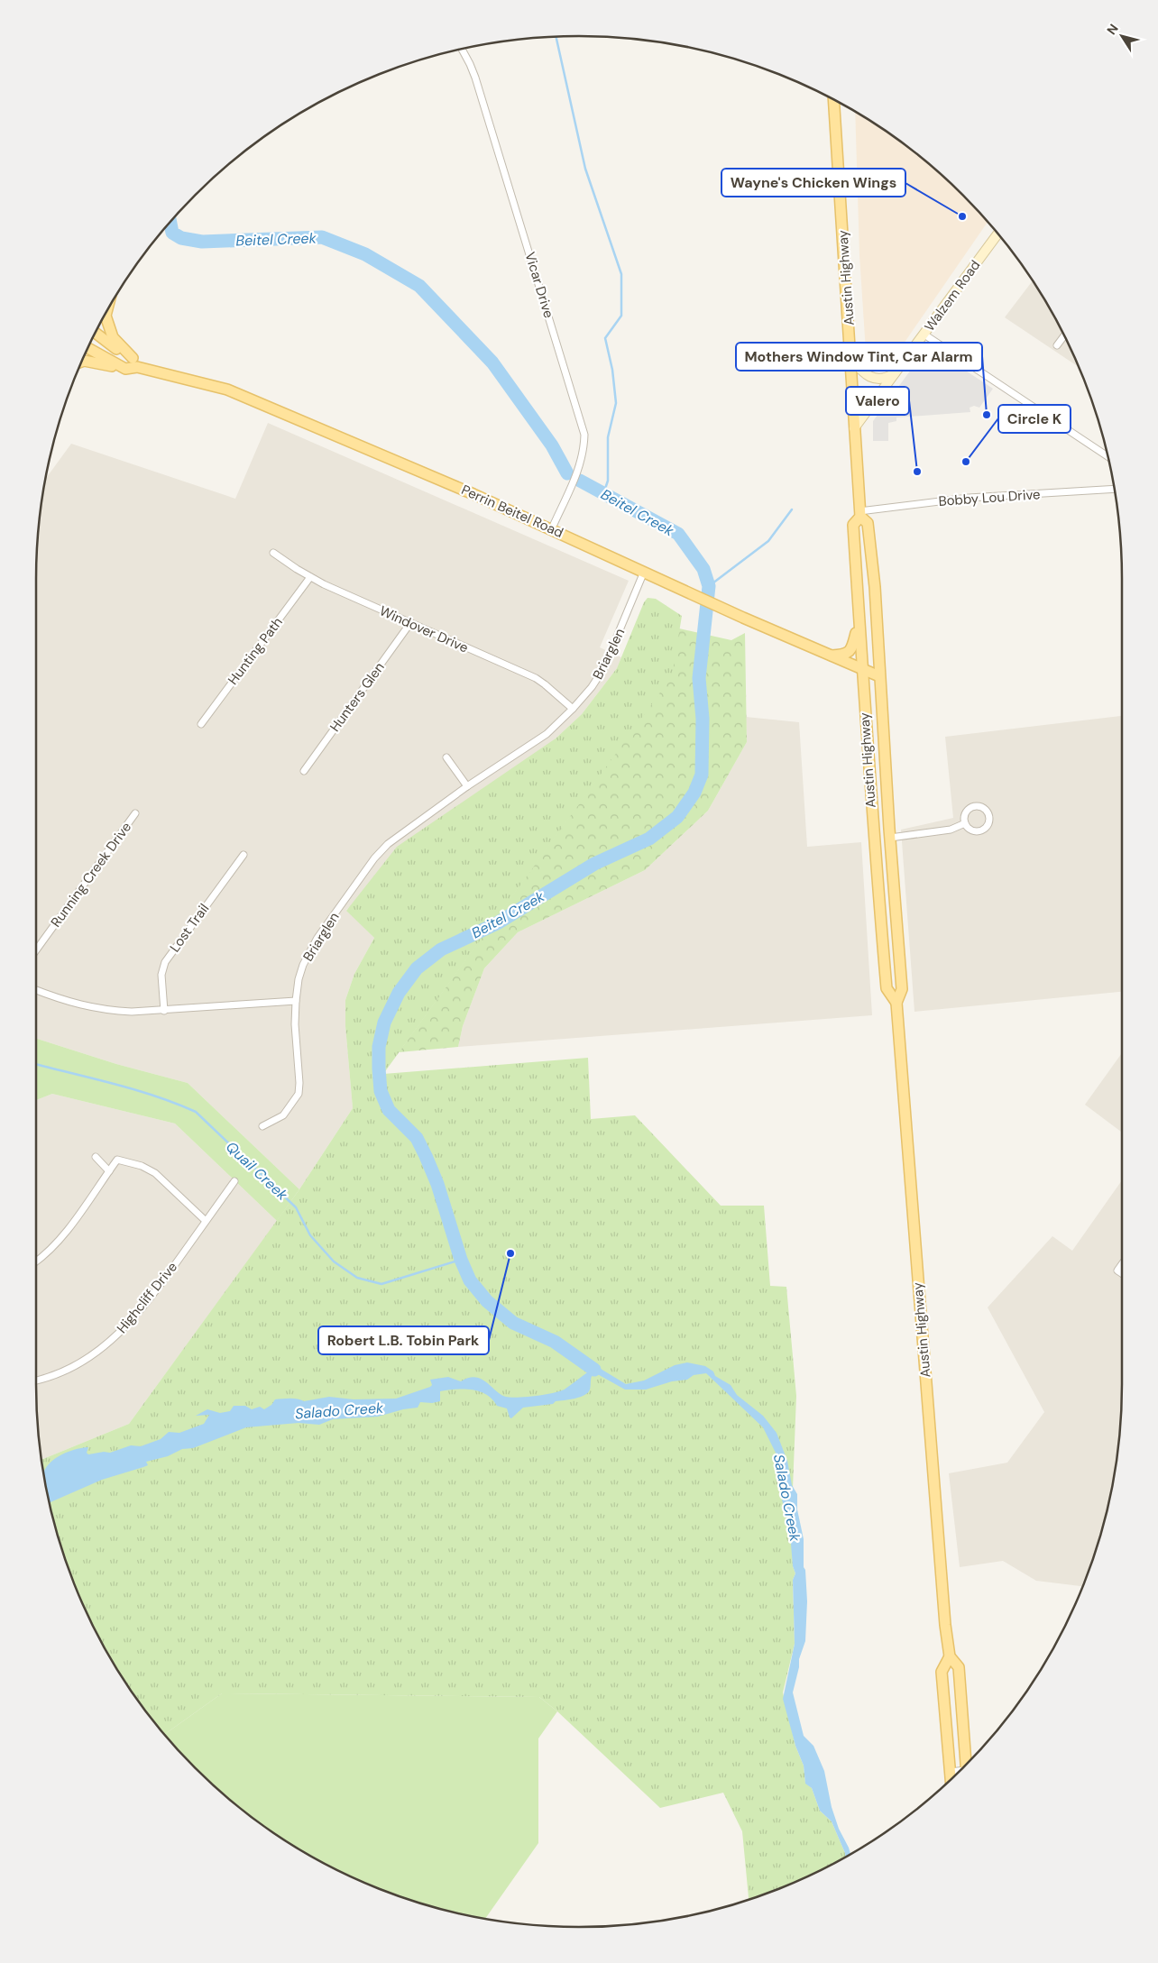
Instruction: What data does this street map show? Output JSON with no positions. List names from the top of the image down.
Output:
{
  "streets": {
    "main road": ["Austin Highway", "Walzem Road", "Perrin Beitel Road"],
    "street": [
      "Vicar Drive",
      "Bobby Lou Drive",
      "Windover Drive",
      "Hunting Path",
      "Briarglen",
      "Hunters Glen",
      "Running Creek Drive",
      "Lost Trail",
      "Highcliff Drive"
    ]
  },
  "crossings": [
    ["Austin Highway", "Walzem Road"],
    ["Austin Highway", "Bobby Lou Drive"],
    ["Austin Highway", "Perrin Beitel Road"],
    ["Vicar Drive", "Perrin Beitel Road"],
    ["Perrin Beitel Road", "Briarglen"],
    ["Windover Drive", "Hunting Path"],
    ["Windover Drive", "Briarglen"],
    ["Windover Drive", "Hunters Glen"]
  ],
  "water": ["Beitel Creek", "Quail Creek", "Salado Creek"],
  "places": [
    "Wayne's Chicken Wings",
    "Mothers Window Tint, Car Alarm",
    "Circle K",
    "Valero",
    "Robert L.B. Tobin Park"
  ],
  "north": "top left"
}
